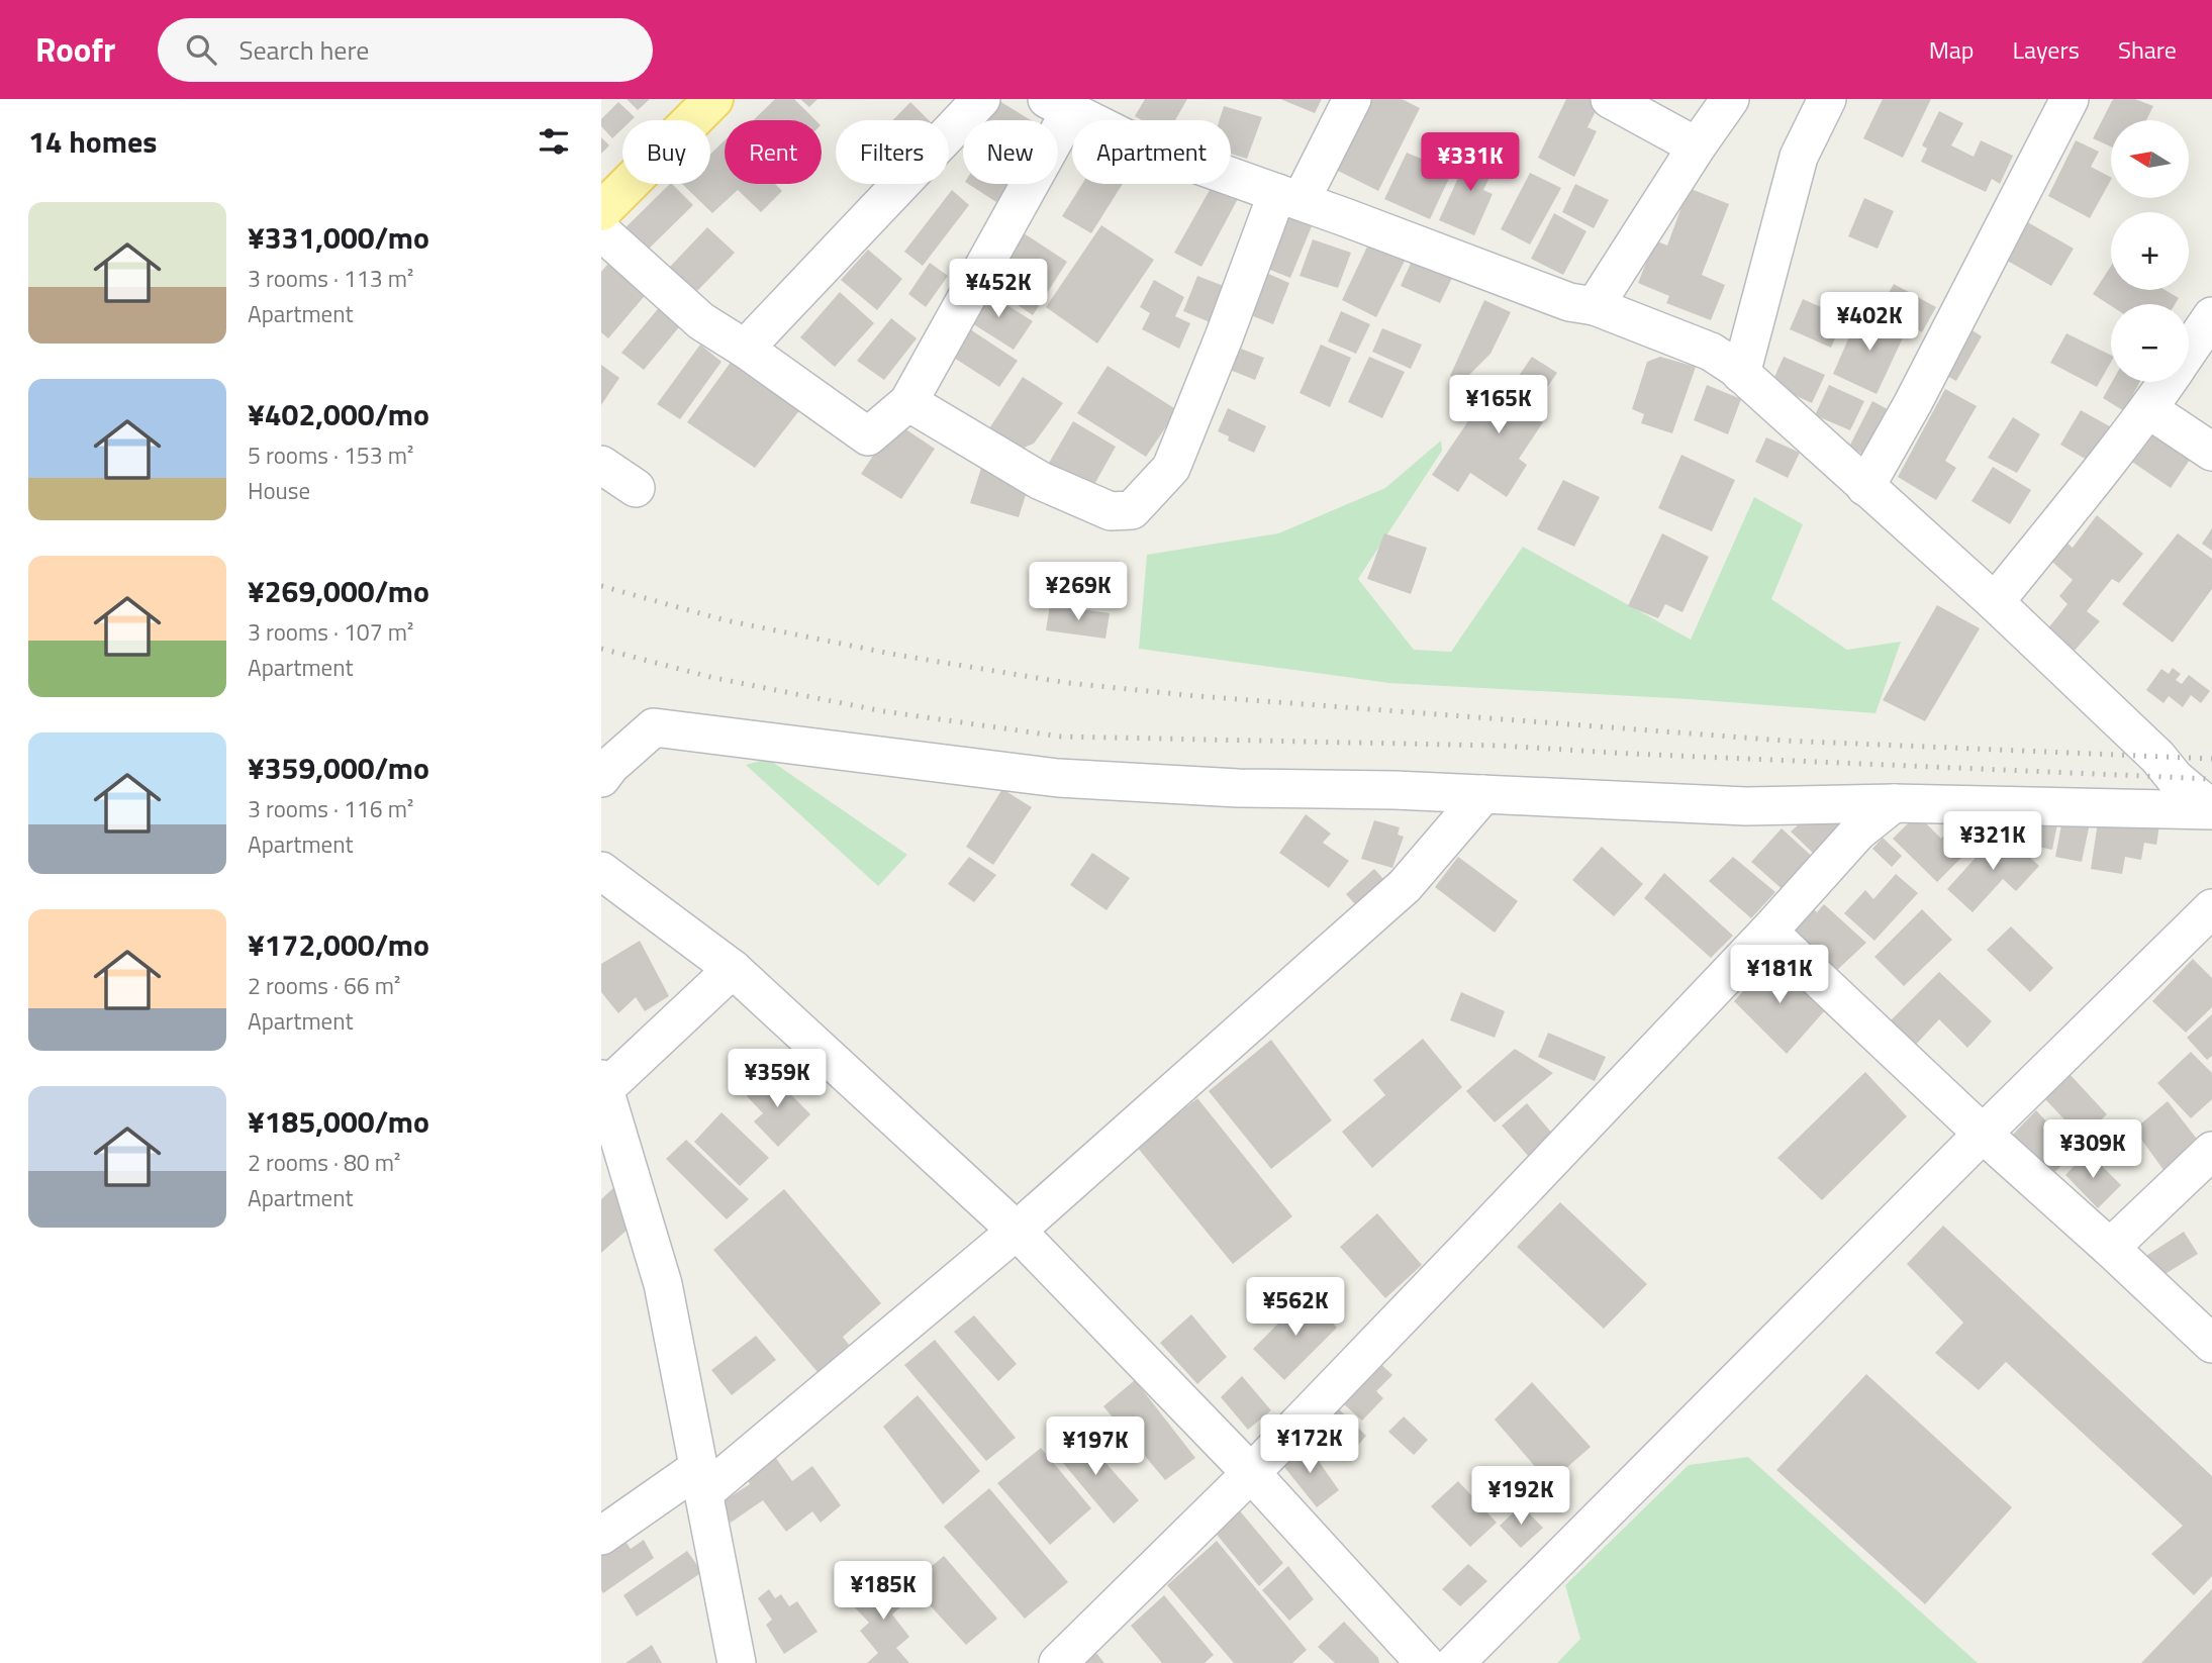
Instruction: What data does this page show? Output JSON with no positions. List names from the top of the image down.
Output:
{
  "north": "left",
  "page": {
    "header": "Roofr",
    "search": "Search here",
    "nav": ["Map", "Layers", "Share"],
    "heading": "14 homes",
    "map_buttons": ["+", "−"],
    "chip": [
      "Buy",
      "Rent",
      "Filters",
      "New",
      "Apartment"
    ],
    "price": [
      "¥331K",
      "¥452K",
      "¥402K",
      "¥165K",
      "¥269K",
      "¥321K",
      "¥181K",
      "¥359K",
      "¥309K",
      "¥562K",
      "¥172K",
      "¥197K",
      "¥192K",
      "¥185K"
    ],
    "list": [
      {
        "name": "¥331,000/mo",
        "note": "3 rooms · 113 m² · Apartment"
      },
      {
        "name": "¥402,000/mo",
        "note": "5 rooms · 153 m² · House"
      },
      {
        "name": "¥269,000/mo",
        "note": "3 rooms · 107 m² · Apartment"
      },
      {
        "name": "¥359,000/mo",
        "note": "3 rooms · 116 m² · Apartment"
      },
      {
        "name": "¥172,000/mo",
        "note": "2 rooms · 66 m² · Apartment"
      },
      {
        "name": "¥185,000/mo",
        "note": "2 rooms · 80 m² · Apartment"
      }
    ]
  }
}
